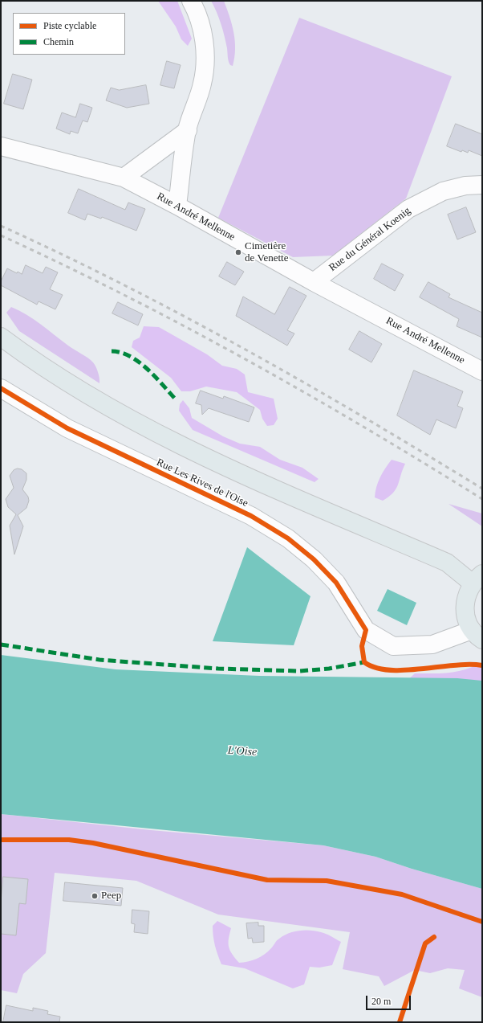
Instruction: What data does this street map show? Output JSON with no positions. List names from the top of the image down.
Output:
{
  "streets": {
    "street": ["Rue André Mellenne", "Rue du Général Koenig", "Rue Les Rives de l'Oise"]
  },
  "crossings": [
    ["Rue André Mellenne", "Rue du Général Koenig"]
  ],
  "water": ["L'Oise"],
  "places": ["Cimetière de Venette", "Peep"],
  "legend": ["Piste cyclable", "Chemin"],
  "scale_bar": "20 m"
}
